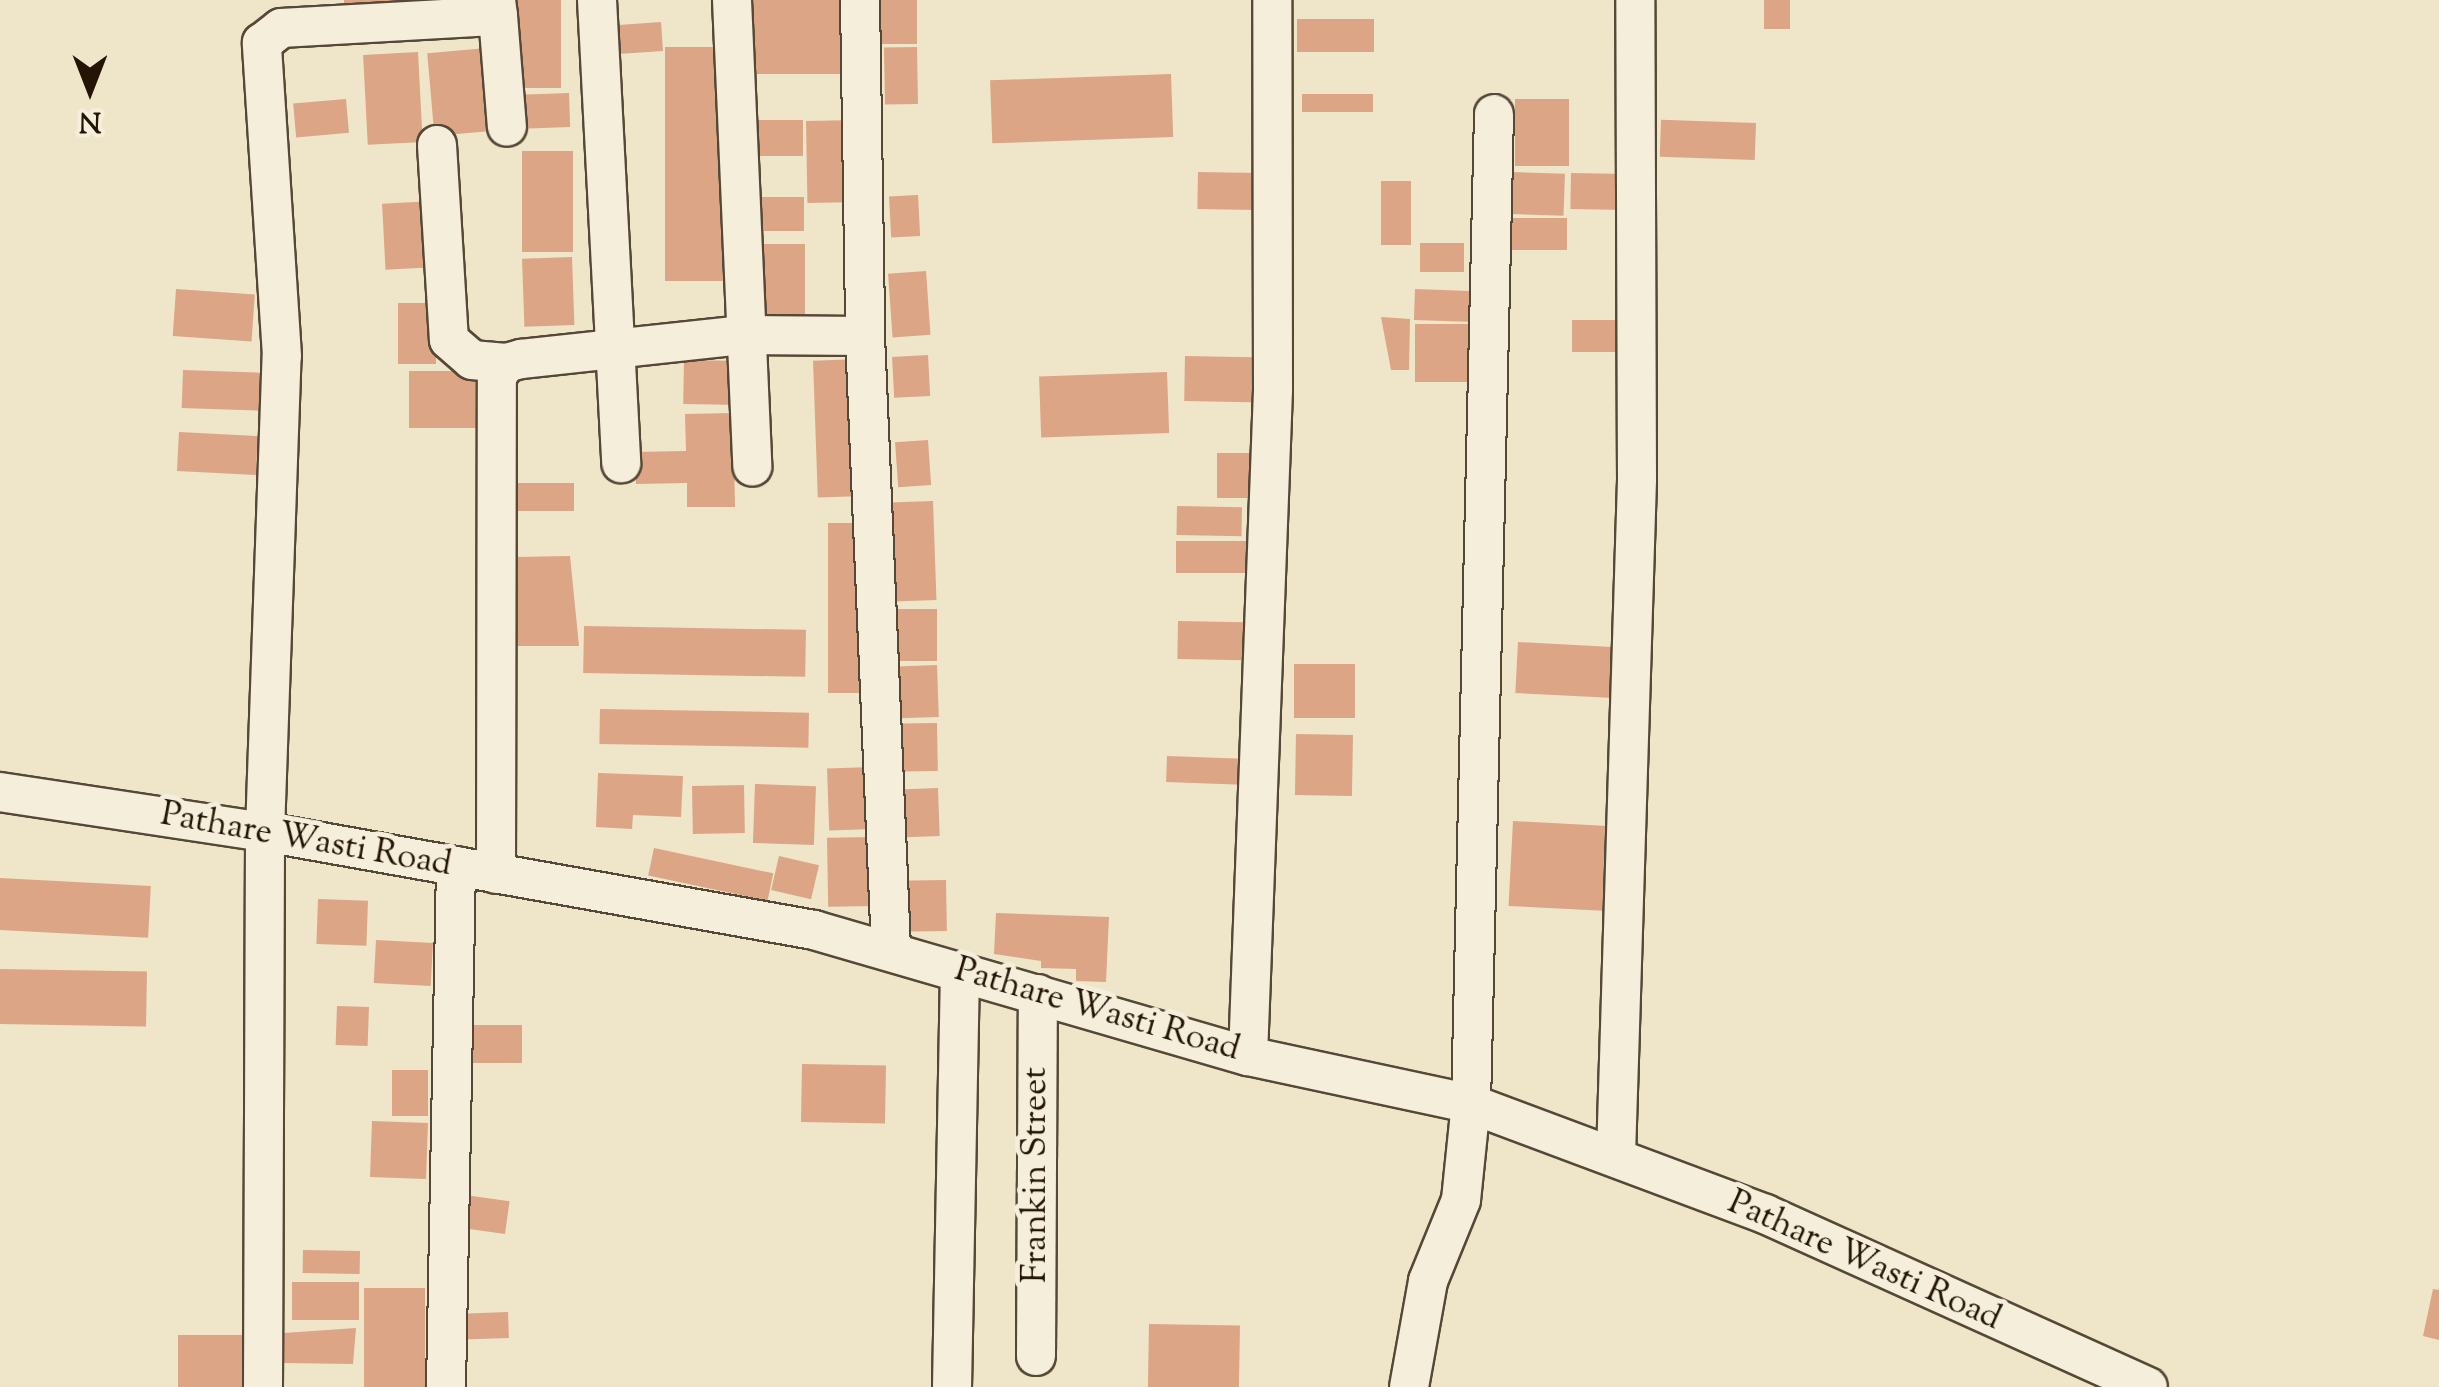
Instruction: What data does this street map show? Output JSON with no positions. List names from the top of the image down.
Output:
{
  "streets": {
    "street": ["Pathare Wasti Road", "Frankin Street"]
  },
  "crossings": [
    ["Pathare Wasti Road", "Frankin Street"]
  ],
  "north": "bottom"
}
